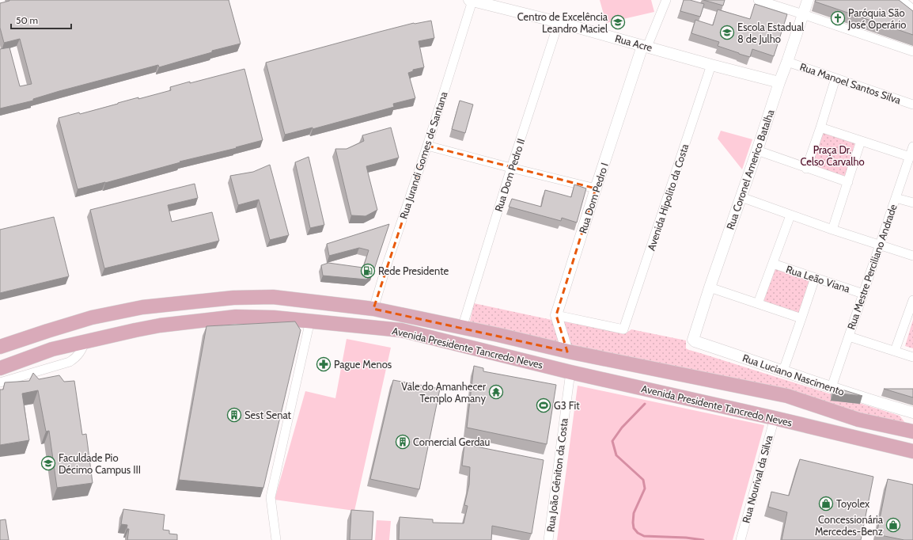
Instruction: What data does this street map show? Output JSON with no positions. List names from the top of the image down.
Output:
{
  "streets": {
    "main road": ["Avenida Presidente Tancredo Neves"],
    "street": [
      "Rua Acre",
      "Rua Manoel Santos Silva",
      "Rua Jurandi Gomes de Santana",
      "Rua Coronel Americo Batalha",
      "Rua Dom Pedro II",
      "Avenida Hipolito da Costa",
      "Rua Dom Pedro I",
      "Rua Mestre Perciliano Andrade",
      "Rua Leão Viana",
      "Rua Luciano Nascimento",
      "Rua João Gêniton da Costa",
      "Rua Nourival da Silva"
    ]
  },
  "crossings": [
    ["Rua Acre", "Rua Jurandi Gomes de Santana"],
    ["Rua Acre", "Rua Coronel Americo Batalha"],
    ["Rua Acre", "Rua Dom Pedro II"],
    ["Rua Acre", "Avenida Hipolito da Costa"],
    ["Rua Acre", "Rua Dom Pedro I"],
    ["Rua Manoel Santos Silva", "Rua Coronel Americo Batalha"],
    ["Rua Jurandi Gomes de Santana", "Avenida Presidente Tancredo Neves"],
    ["Rua Coronel Americo Batalha", "Rua Luciano Nascimento"],
    ["Rua Dom Pedro II", "Avenida Presidente Tancredo Neves"],
    ["Avenida Hipolito da Costa", "Rua Dom Pedro I"],
    ["Rua Mestre Perciliano Andrade", "Rua Leão Viana"],
    ["Rua Mestre Perciliano Andrade", "Rua Luciano Nascimento"],
    ["Avenida Presidente Tancredo Neves", "Rua João Gêniton da Costa"],
    ["Avenida Presidente Tancredo Neves", "Rua Nourival da Silva"]
  ],
  "parks": ["Praça Dr. Celso Carvalho"],
  "places": {
    "church": ["Paróquia São José Operário"],
    "school or university": ["Centro de Excelência Leandro Maciel", "Escola Estadual 8 de Julho", "Faculdade Pio Décimo Campus III"],
    "fuel station": ["Rede Presidente"],
    "pharmacy": ["Pague Menos"],
    "temple": ["Vale do Amanhecer Templo Amany"],
    "sports": ["G3 Fit"],
    "building": ["Sest Senat", "Comercial Gerdau"],
    "shop": ["Toyolex", "Concessionária Mercedes-Benz"]
  },
  "scale_bar": "50 m"
}
